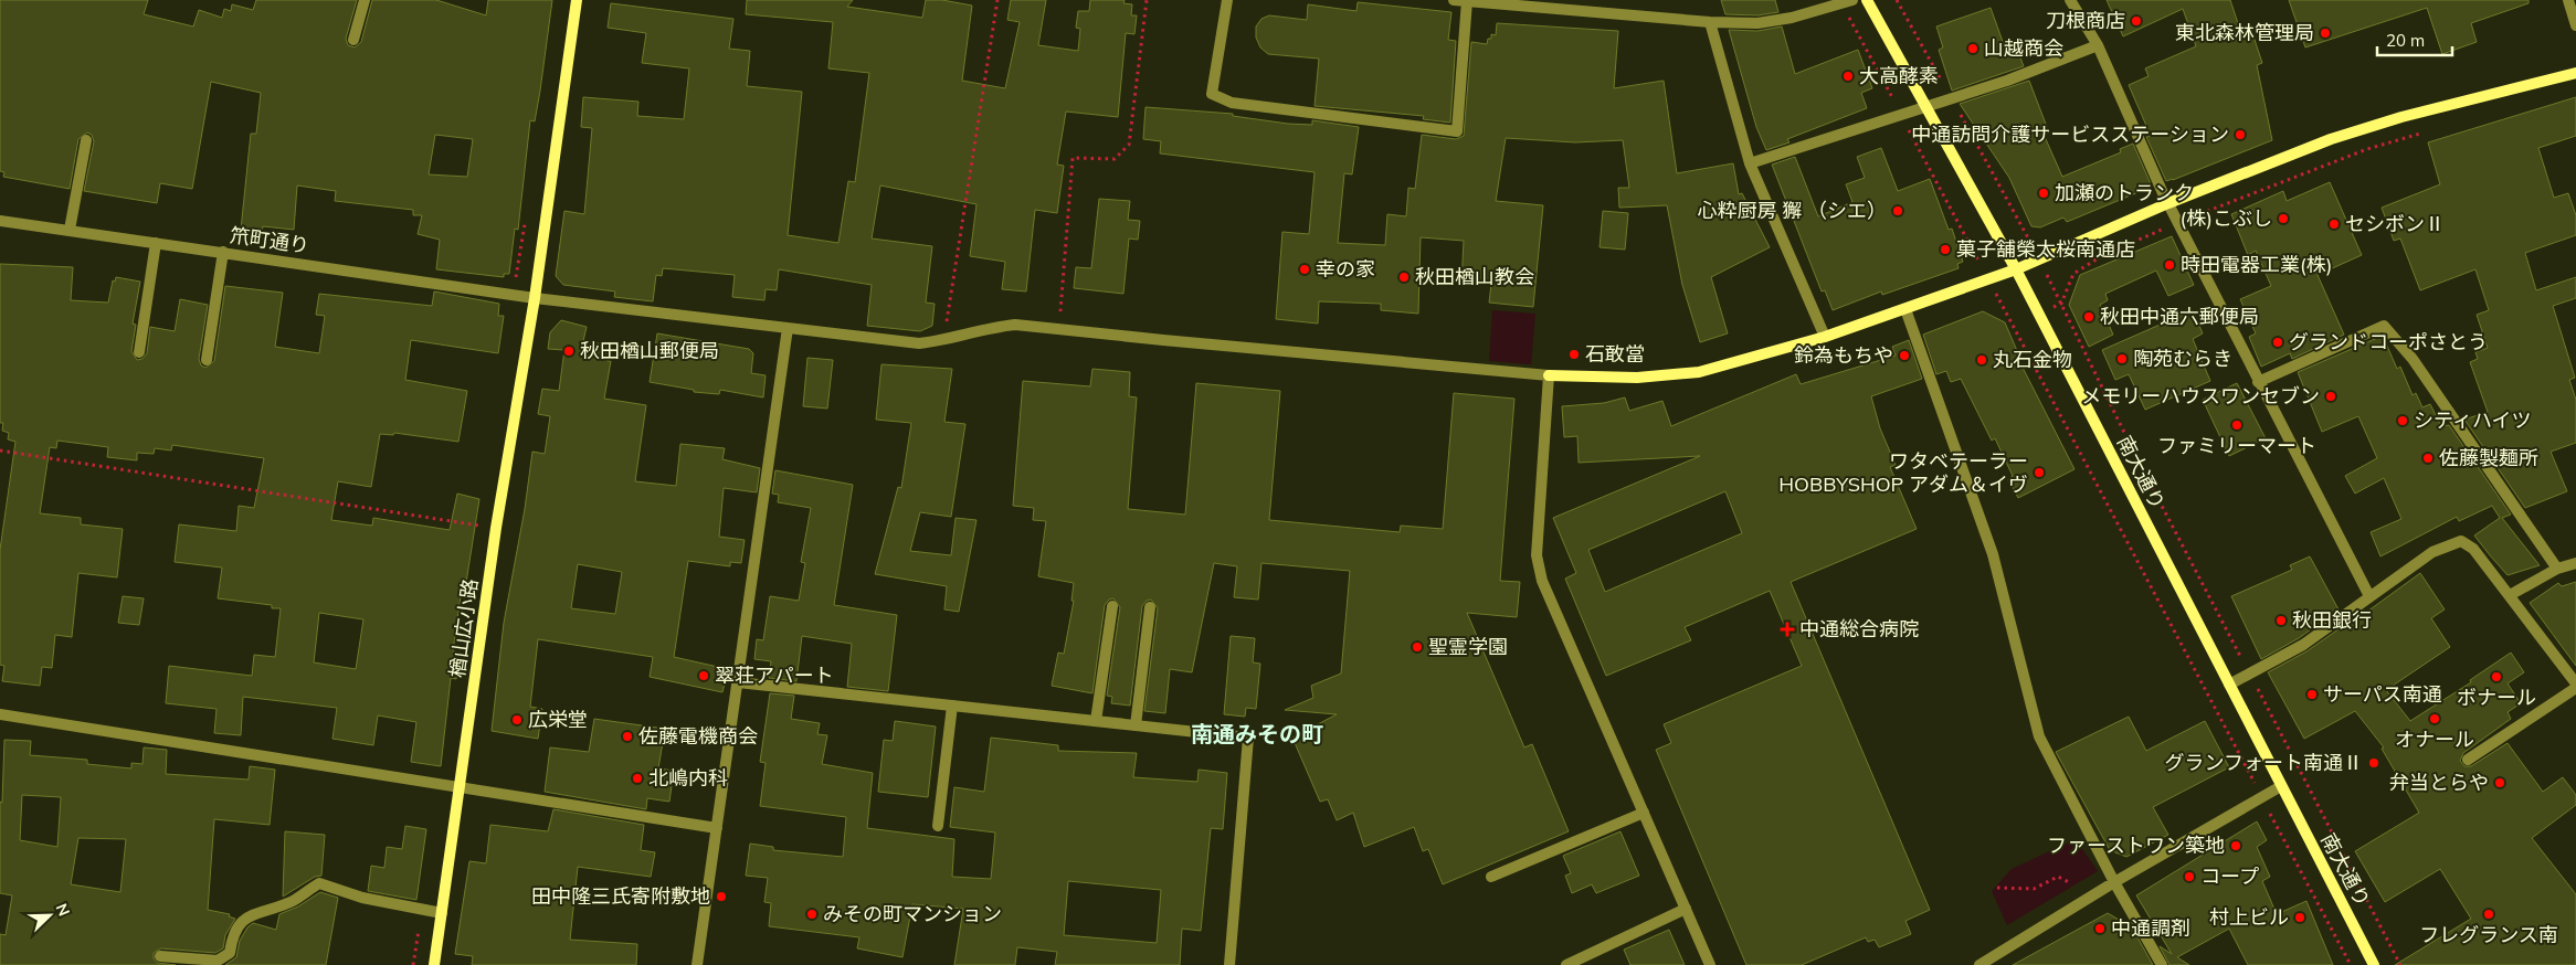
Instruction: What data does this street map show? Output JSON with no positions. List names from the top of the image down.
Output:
{
  "streets": {
    "street": ["笊町通り", "南大通り", "楢山広小路"]
  },
  "crossings": [
    ["笊町通り", "楢山広小路"]
  ],
  "districts": ["南通みその町"],
  "places": {
    "other": [
      "刀根商店",
      "東北森林管理局",
      "山越商会",
      "大高酵素",
      "中通訪問介護サービスステーション",
      "加瀬のトランク",
      "心粋厨房 獬 （シエ）",
      "(株)こぶし",
      "セシボンⅡ",
      "菓子舗榮太桜南通店",
      "時田電器工業(株)",
      "幸の家",
      "秋田楢山教会",
      "秋田中通六郵便局",
      "グランドコーポさとう",
      "秋田楢山郵便局",
      "石敢當",
      "鈴為もちや",
      "陶苑むらき",
      "丸石金物",
      "メモリーハウスワンセブン",
      "シティハイツ",
      "ファミリーマート",
      "佐藤製麺所",
      "ワタベテーラー HOBBYSHOP アダム＆イヴ",
      "秋田銀行",
      "聖霊学園",
      "翠荘アパート",
      "ボナール",
      "サーパス南通",
      "オナール",
      "広栄堂",
      "佐藤電機商会",
      "グランフォート南通Ⅱ",
      "北嶋内科",
      "弁当とらや",
      "ファーストワン築地",
      "コープ",
      "田中隆三氏寄附敷地",
      "みその町マンション",
      "フレグランス南",
      "村上ビル",
      "中通調剤"
    ],
    "health": ["中通総合病院"]
  },
  "scale_bar": "20 m",
  "north": "top right"
}
